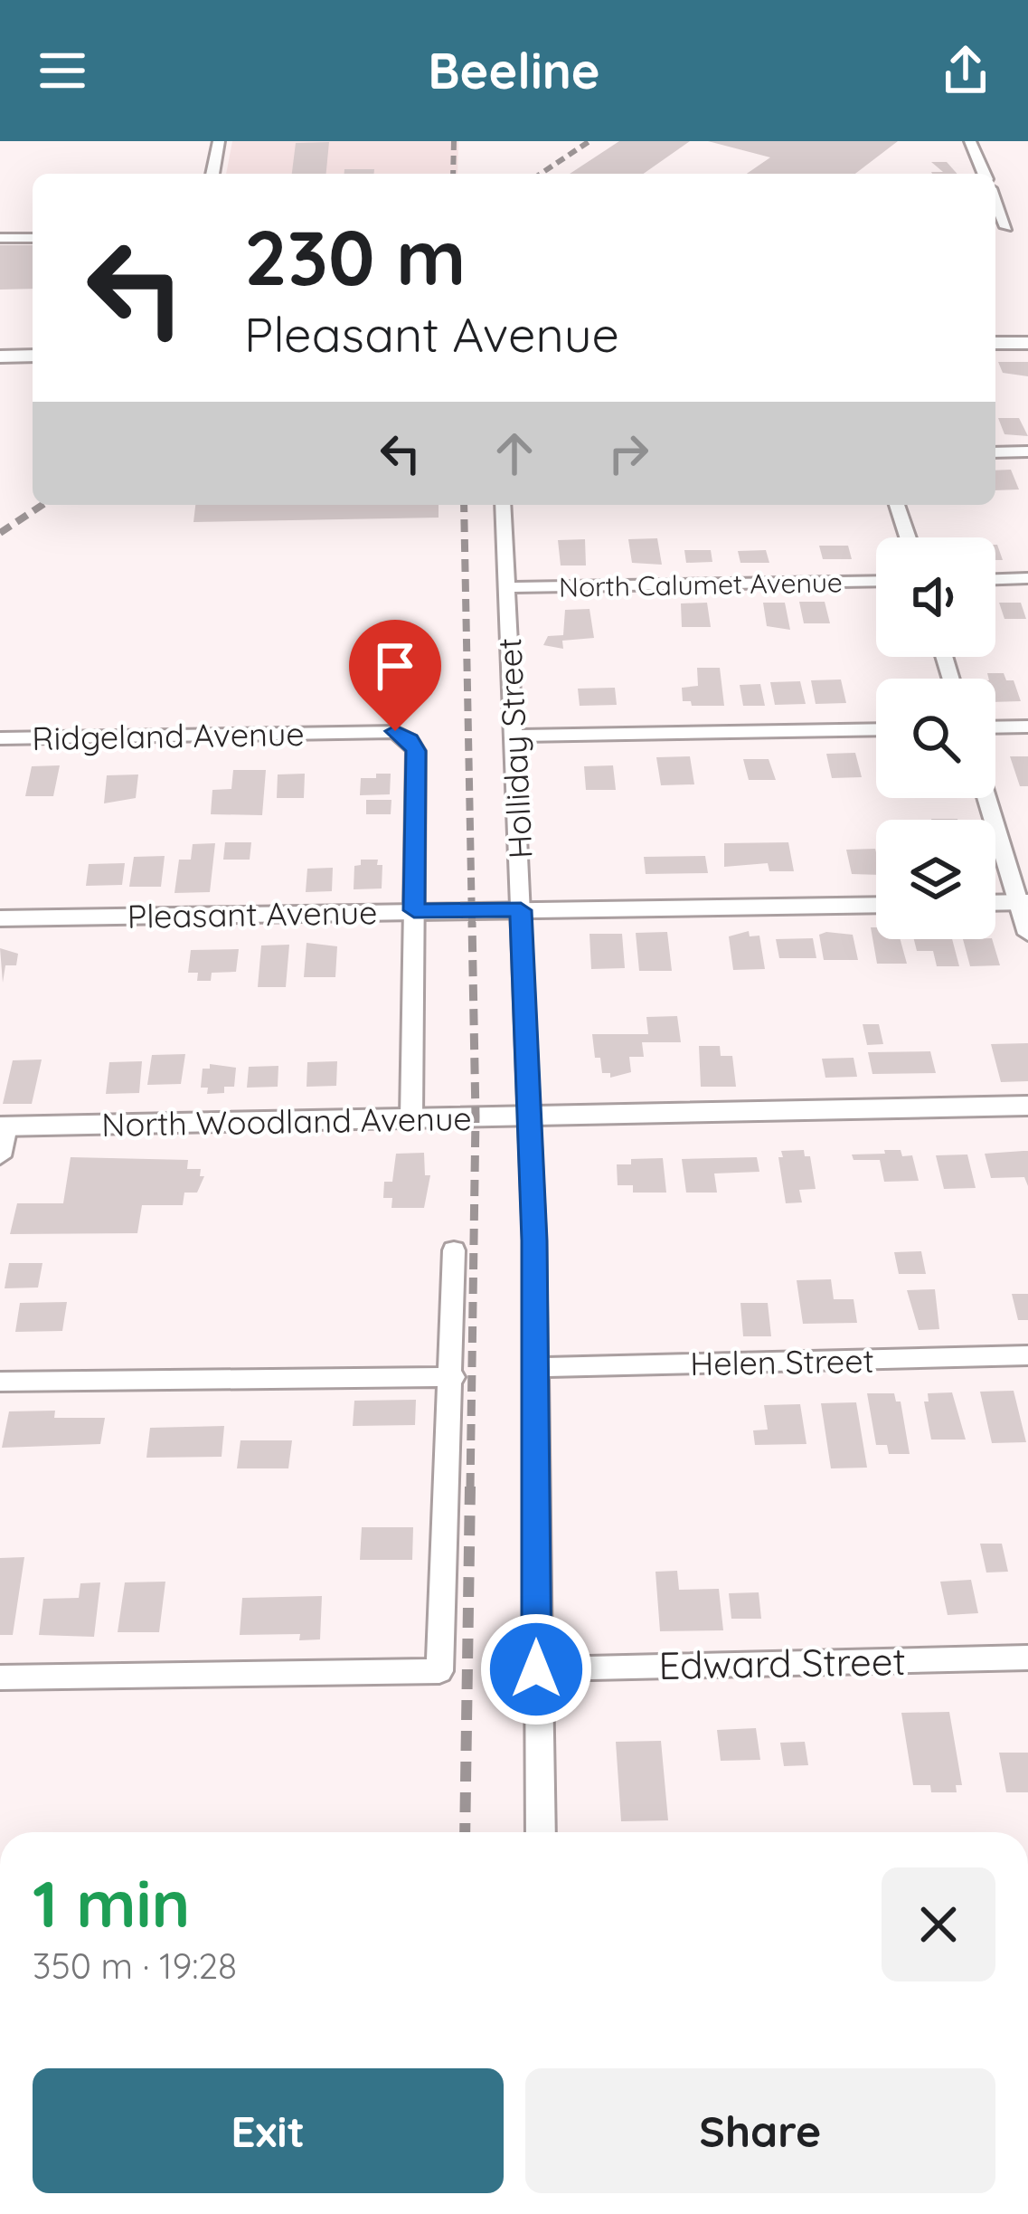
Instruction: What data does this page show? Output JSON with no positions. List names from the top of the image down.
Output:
{
  "streets": {
    "street": [
      "North Calumet Avenue",
      "Ridgeland Avenue",
      "Holliday Street",
      "Pleasant Avenue",
      "North Woodland Avenue",
      "Helen Street",
      "Edward Street"
    ]
  },
  "crossings": [
    ["North Calumet Avenue", "Holliday Street"],
    ["Ridgeland Avenue", "Pleasant Avenue"],
    ["Ridgeland Avenue", "North Woodland Avenue"],
    ["Holliday Street", "Pleasant Avenue"],
    ["Holliday Street", "North Woodland Avenue"],
    ["Holliday Street", "Helen Street"],
    ["Holliday Street", "Edward Street"]
  ],
  "page": {
    "header": "Beeline",
    "turn": ["230 m", "Pleasant Avenue"],
    "heading": ["1 min", "350 m · 19:28"],
    "buttons": ["Exit", "Share"]
  }
}
